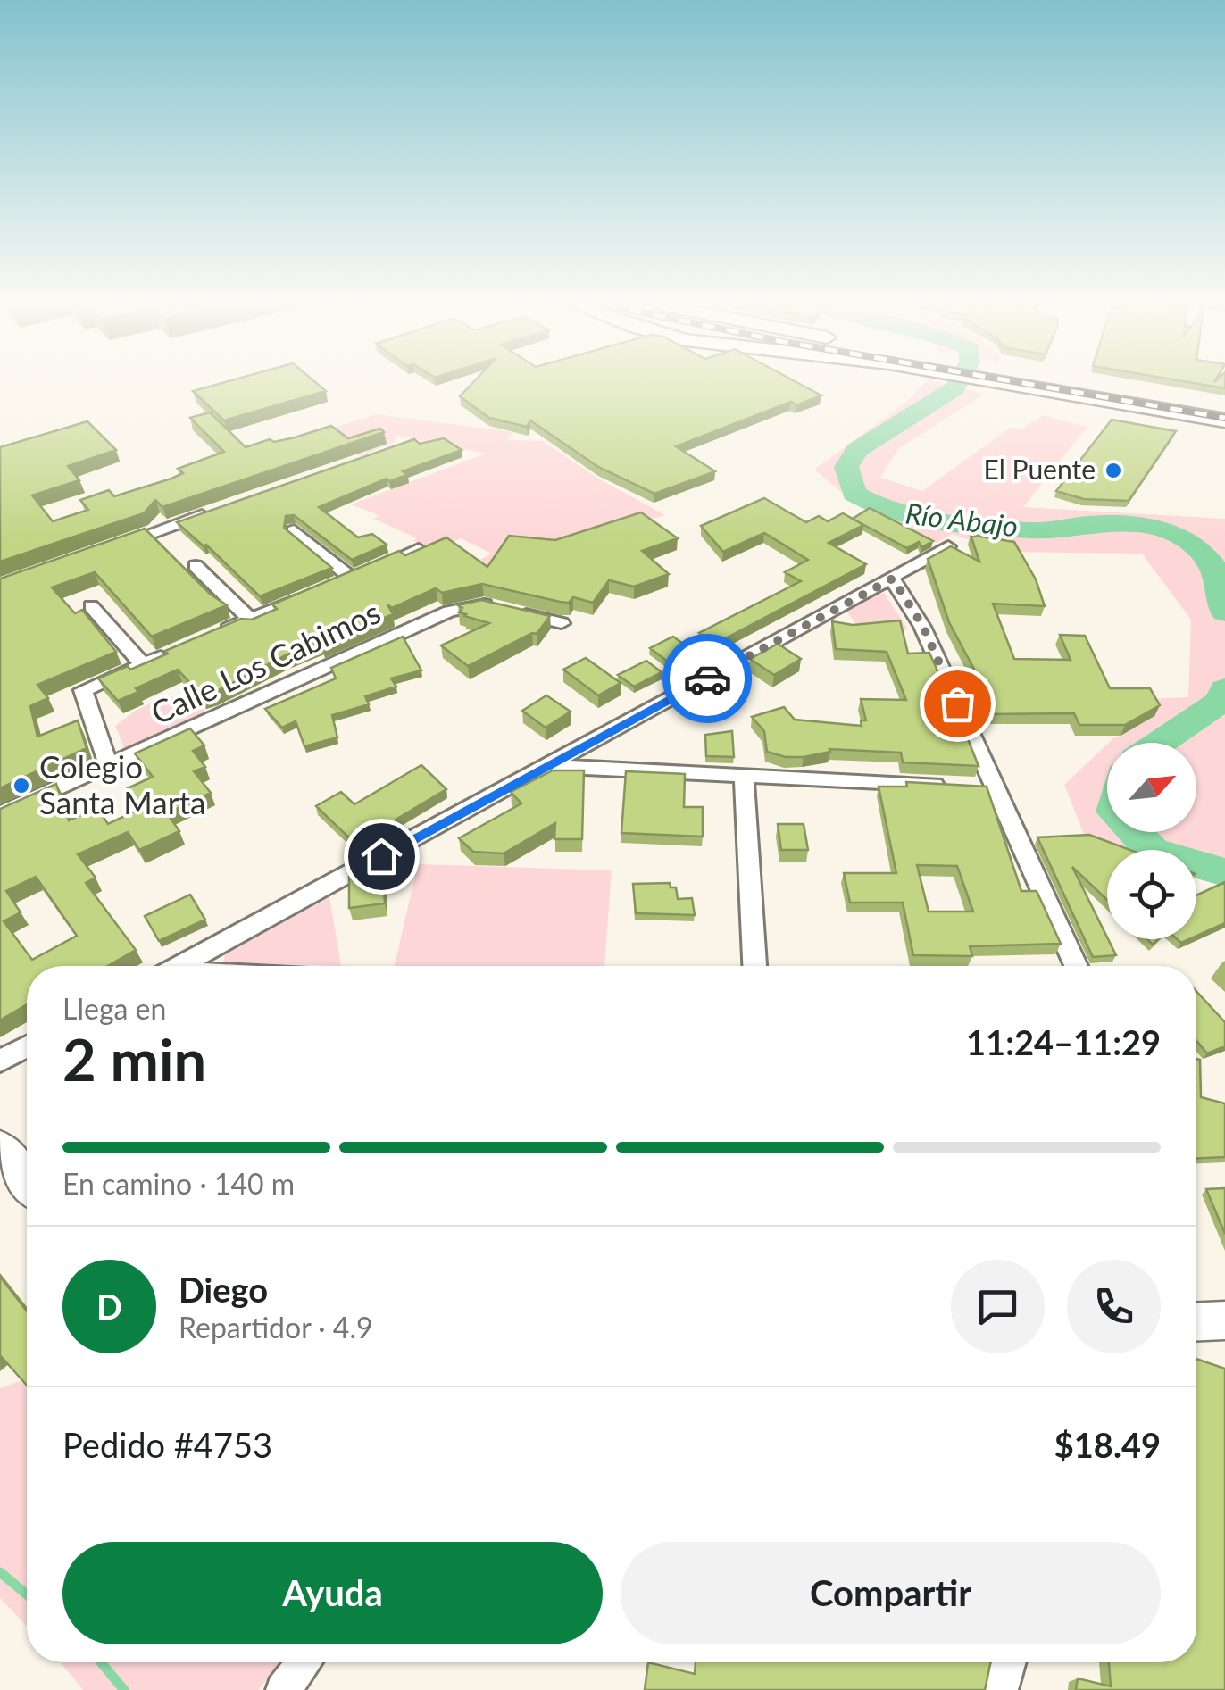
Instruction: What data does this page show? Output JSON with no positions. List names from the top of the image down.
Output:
{
  "streets": {
    "street": ["Calle Los Cabimos"]
  },
  "water": ["Río Abajo"],
  "places": ["El Puente", "Colegio Santa Marta"],
  "north": "top right",
  "page": {
    "heading": ["2 min", "Llega en", "11:24–11:29"],
    "panel": [
      "Diego",
      "Repartidor · 4.9",
      "Pedido #4753",
      "$18.49"
    ],
    "bar": "En camino · 140 m",
    "round": "D",
    "buttons": ["Ayuda", "Compartir"]
  }
}
